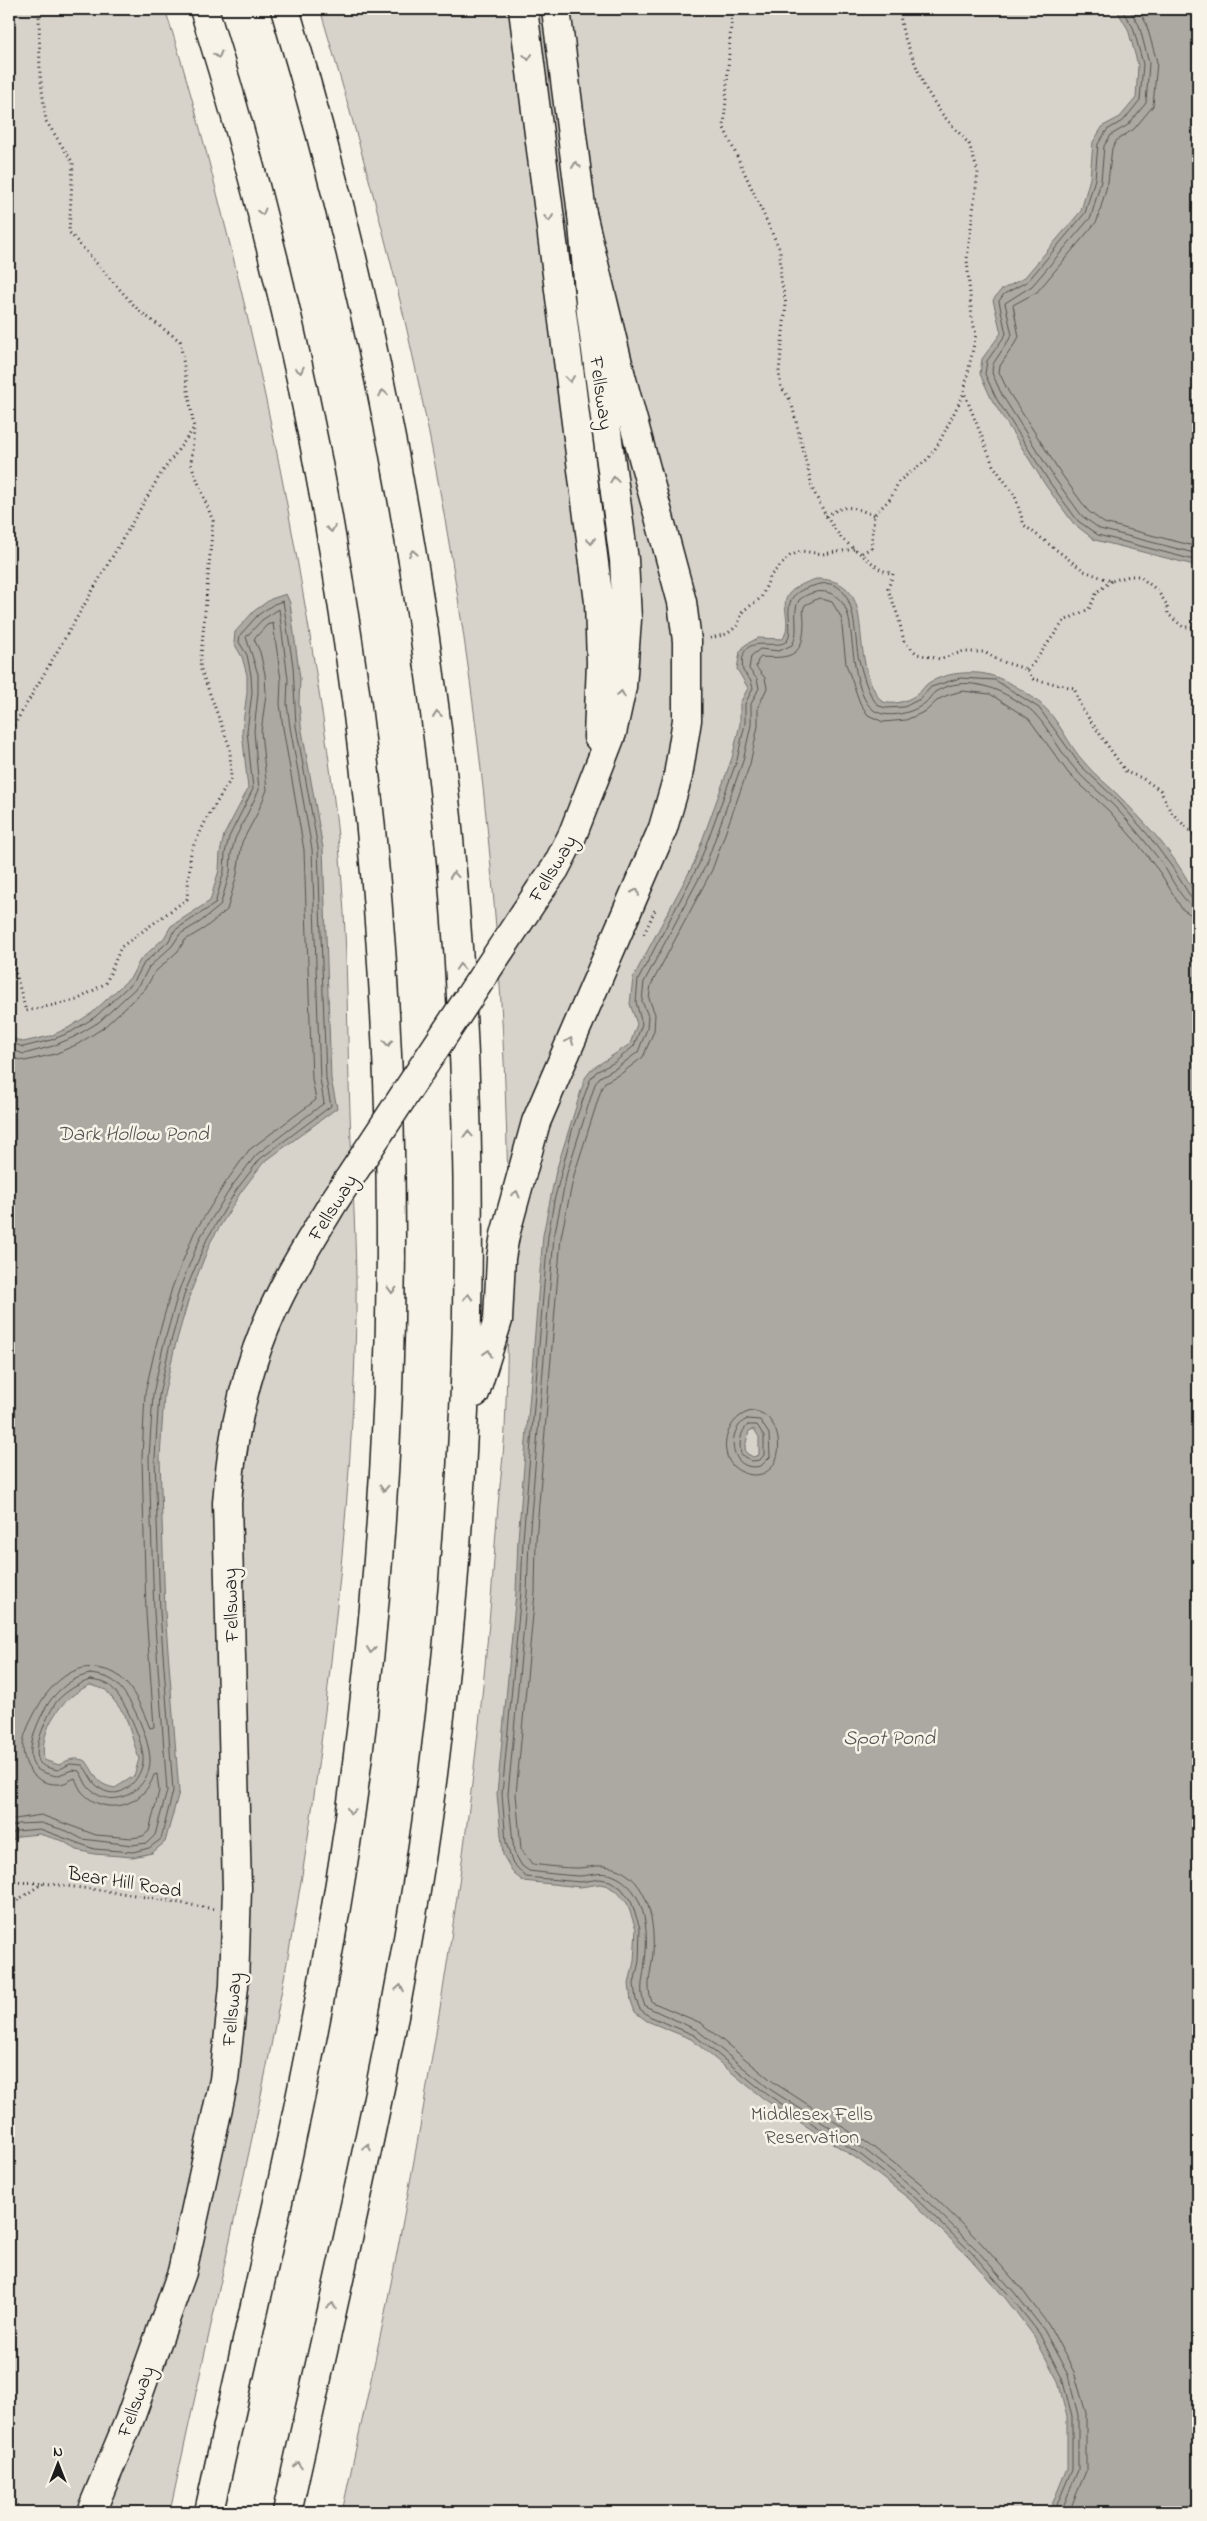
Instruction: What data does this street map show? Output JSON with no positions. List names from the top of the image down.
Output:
{
  "streets": {
    "main road": ["Fellsway"],
    "path": ["Bear Hill Road"]
  },
  "crossings": [
    ["Fellsway", "Bear Hill Road"]
  ],
  "water": ["Dark Hollow Pond", "Spot Pond"],
  "parks": ["Middlesex Fells Reservation"],
  "north": "top"
}
